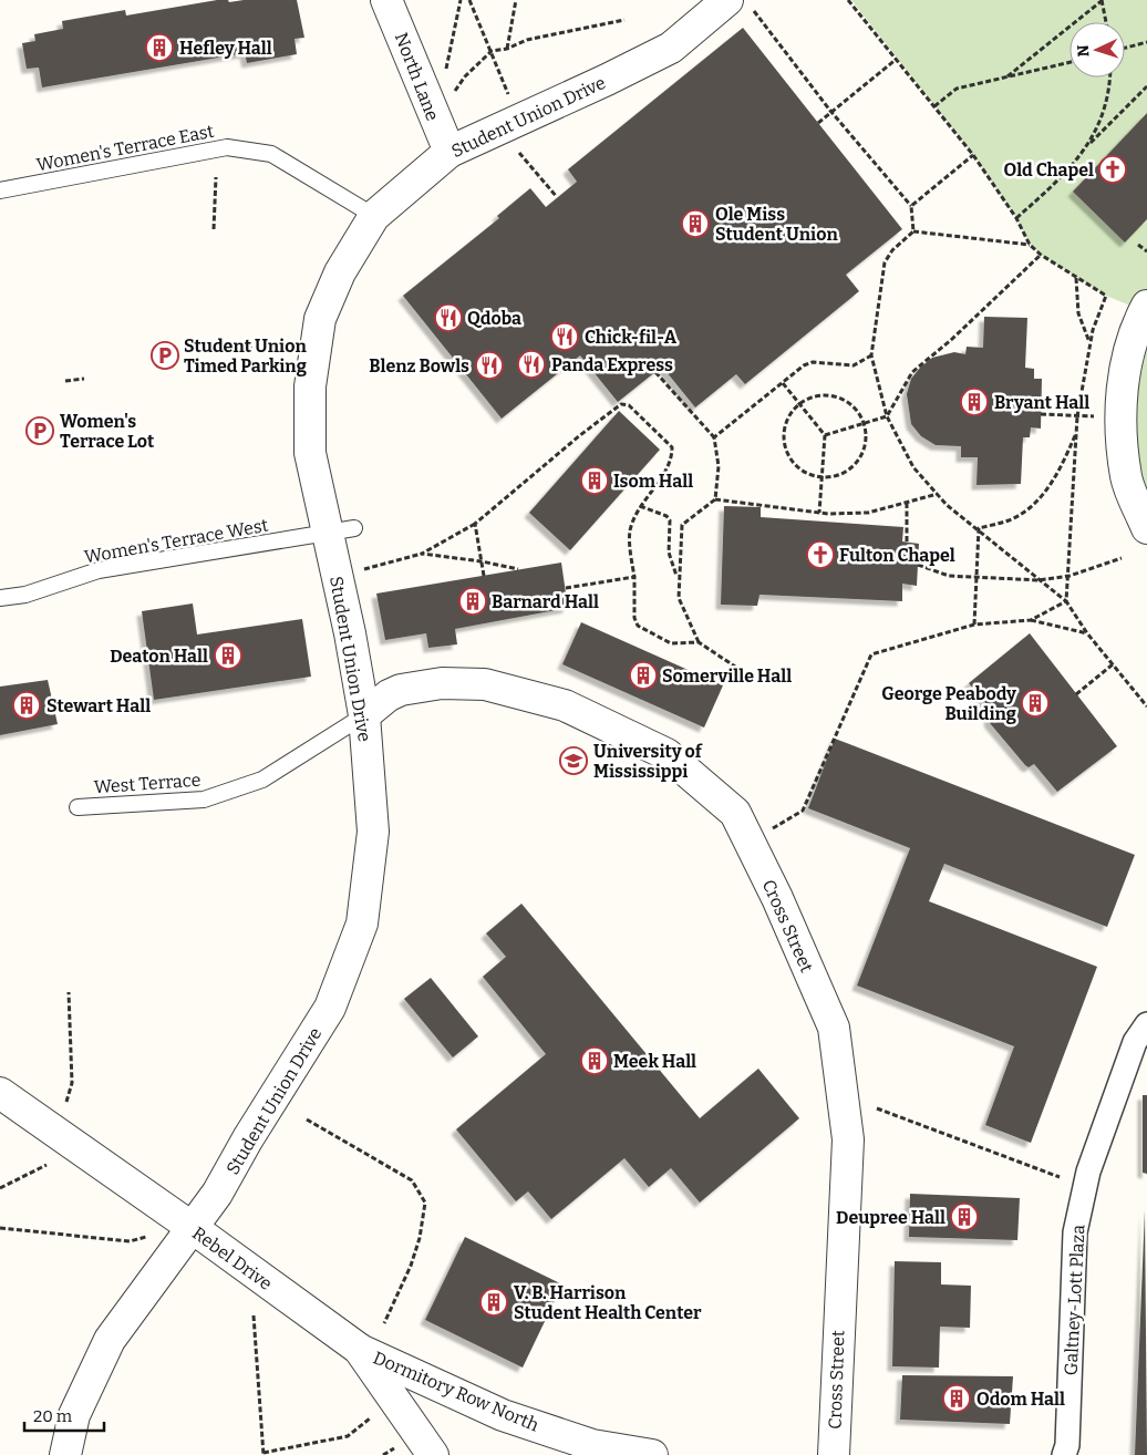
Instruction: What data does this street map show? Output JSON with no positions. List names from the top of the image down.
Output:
{
  "streets": {
    "street": [
      "North Lane",
      "Student Union Drive",
      "Cross Street",
      "Rebel Drive",
      "Galtney-Lott Plaza",
      "Dormitory Row North"
    ],
    "lane": ["Women's Terrace East", "Women's Terrace West", "West Terrace"]
  },
  "crossings": [
    ["North Lane", "Student Union Drive"],
    ["Student Union Drive", "Women's Terrace East"],
    ["Student Union Drive", "Women's Terrace West"],
    ["Student Union Drive", "West Terrace"],
    ["Student Union Drive", "Cross Street"],
    ["Student Union Drive", "Rebel Drive"],
    ["West Terrace", "Cross Street"],
    ["Rebel Drive", "Dormitory Row North"]
  ],
  "places": {
    "building": [
      "Hefley Hall",
      "Ole Miss Student Union",
      "Bryant Hall",
      "Isom Hall",
      "Barnard Hall",
      "Deaton Hall",
      "Somerville Hall",
      "George Peabody Building",
      "Stewart Hall",
      "Meek Hall",
      "Deupree Hall",
      "V. B. Harrison Student Health Center",
      "Odom Hall"
    ],
    "church": ["Old Chapel", "Fulton Chapel"],
    "restaurant": [
      "Qdoba",
      "Chick-fil-A",
      "Panda Express",
      "Blenz Bowls"
    ],
    "parking": ["Student Union Timed Parking", "Women's Terrace Lot"],
    "school or university": ["University of Mississippi"]
  },
  "scale_bar": "20 m",
  "north": "left"
}
